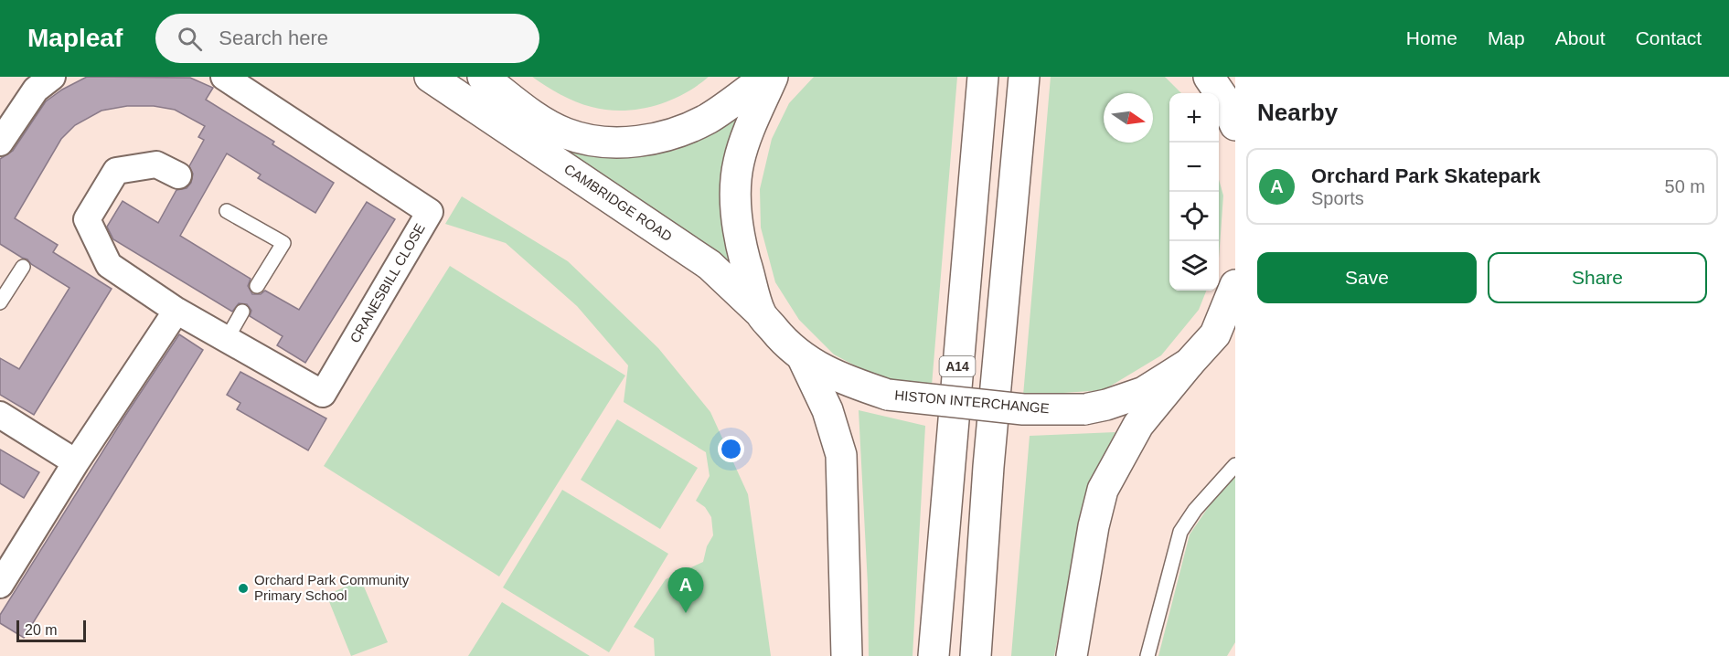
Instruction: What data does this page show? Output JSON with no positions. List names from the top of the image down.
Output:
{
  "streets": {
    "main road": ["CAMBRIDGE ROAD", "A14", "HISTON INTERCHANGE"],
    "street": ["CRANESBILL CLOSE"]
  },
  "crossings": [
    ["CAMBRIDGE ROAD", "HISTON INTERCHANGE"]
  ],
  "places": ["Orchard Park Community Primary School"],
  "scale_bar": "20 m",
  "north": "right",
  "page": {
    "header": "Mapleaf",
    "search": "Search here",
    "nav": [
      "Home",
      "Map",
      "About",
      "Contact"
    ],
    "heading": "Nearby",
    "map_buttons": ["+", "−"],
    "list": [
      {
        "mark": "A",
        "name": "Orchard Park Skatepark",
        "note": "Sports",
        "value": "50 m"
      }
    ],
    "buttons": ["Save", "Share"],
    "pins": "A",
    "scale": "20 m"
  }
}
